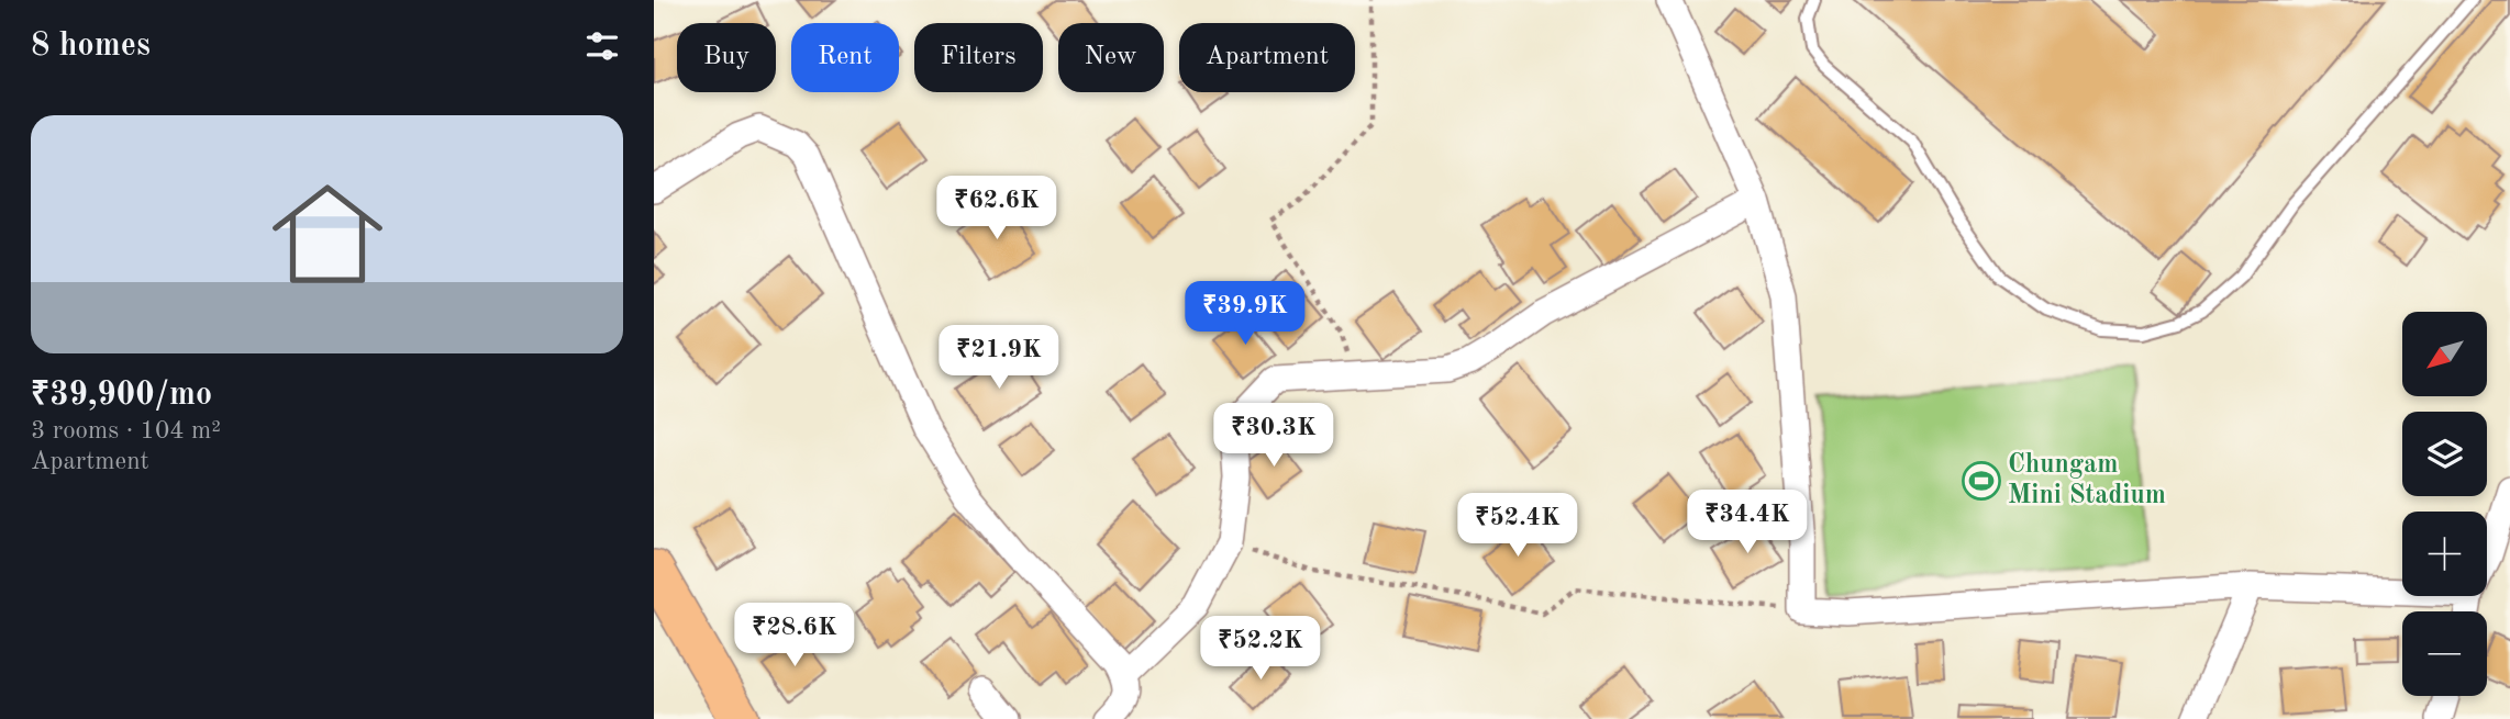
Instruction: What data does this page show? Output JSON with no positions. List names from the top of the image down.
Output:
{
  "places": {
    "sports": ["Chungam Mini Stadium"]
  },
  "north": "bottom left",
  "page": {
    "heading": "8 homes",
    "chip": [
      "Buy",
      "Rent",
      "Filters",
      "New",
      "Apartment"
    ],
    "list": [
      {
        "name": "₹39,900/mo",
        "note": "3 rooms · 104 m² · Apartment"
      }
    ],
    "price": [
      "₹62.6K",
      "₹39.9K",
      "₹21.9K",
      "₹30.3K",
      "₹34.4K",
      "₹52.4K",
      "₹28.6K",
      "₹52.2K"
    ],
    "map_buttons": ["+", "−"]
  }
}
